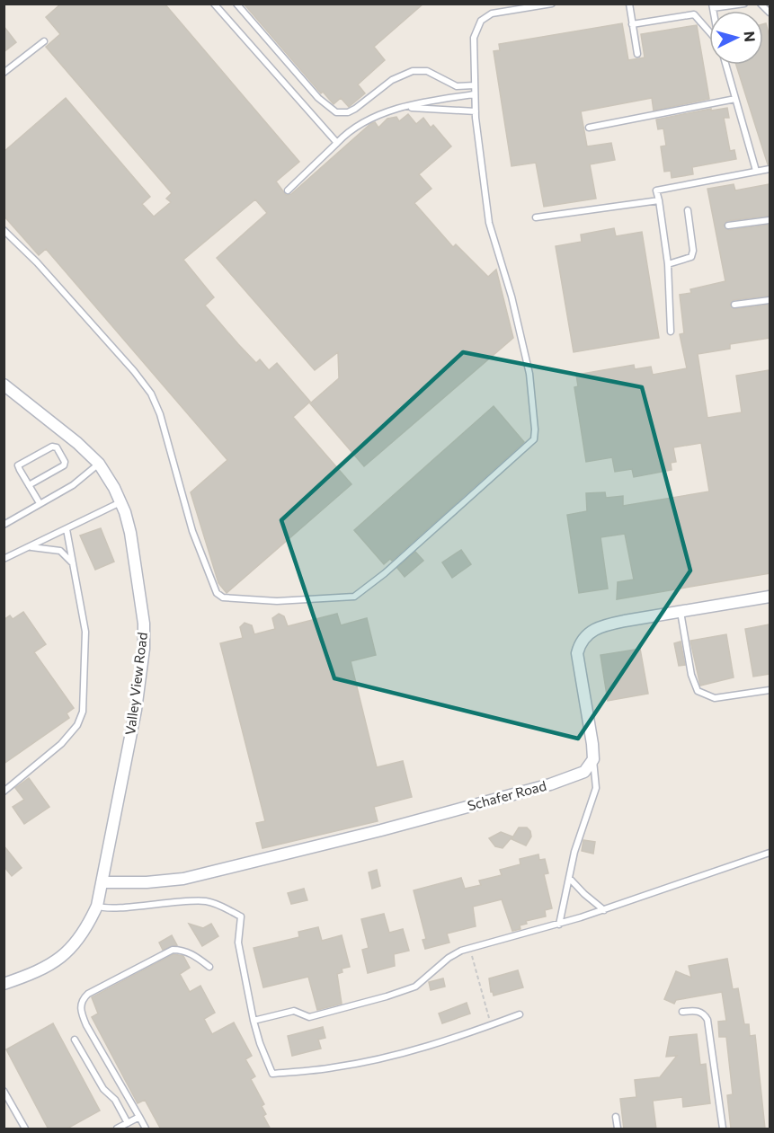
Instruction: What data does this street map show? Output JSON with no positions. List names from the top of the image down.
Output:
{
  "streets": {
    "street": ["Valley View Road", "Schafer Road"]
  },
  "crossings": [
    ["Valley View Road", "Schafer Road"]
  ],
  "north": "right"
}
